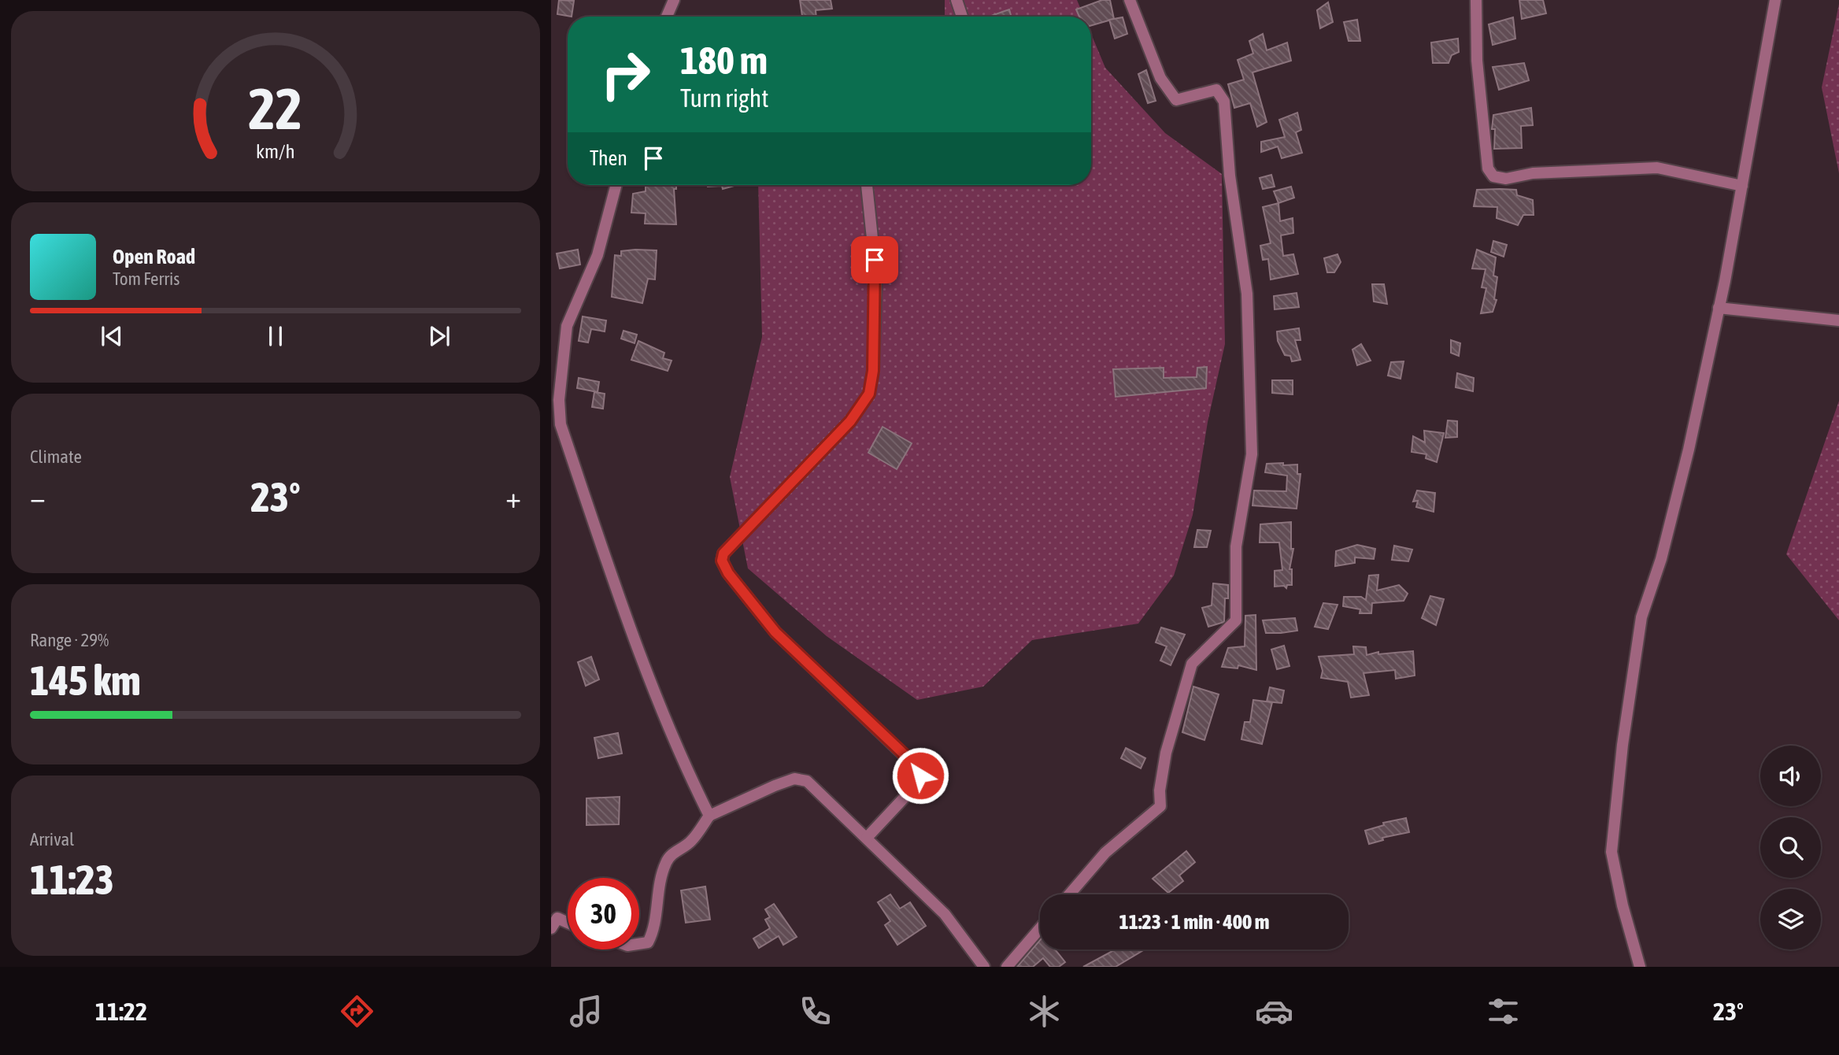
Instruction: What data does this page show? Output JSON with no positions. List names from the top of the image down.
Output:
{
  "page": {
    "turn": ["180 m", "Turn right"],
    "then": "Then",
    "song": ["Open Road", "Tom Ferris"],
    "tile": [
      "Climate",
      ["Range · 29%", "145 km"],
      ["Arrival", "11:23"]
    ],
    "heat": ["−", "23°", "+"],
    "limit": "30",
    "trip": "11:23 · 1 min · 400 m",
    "tabs": ["11:22", "23°"],
    "gauge": ["22", "km/h"]
  }
}
